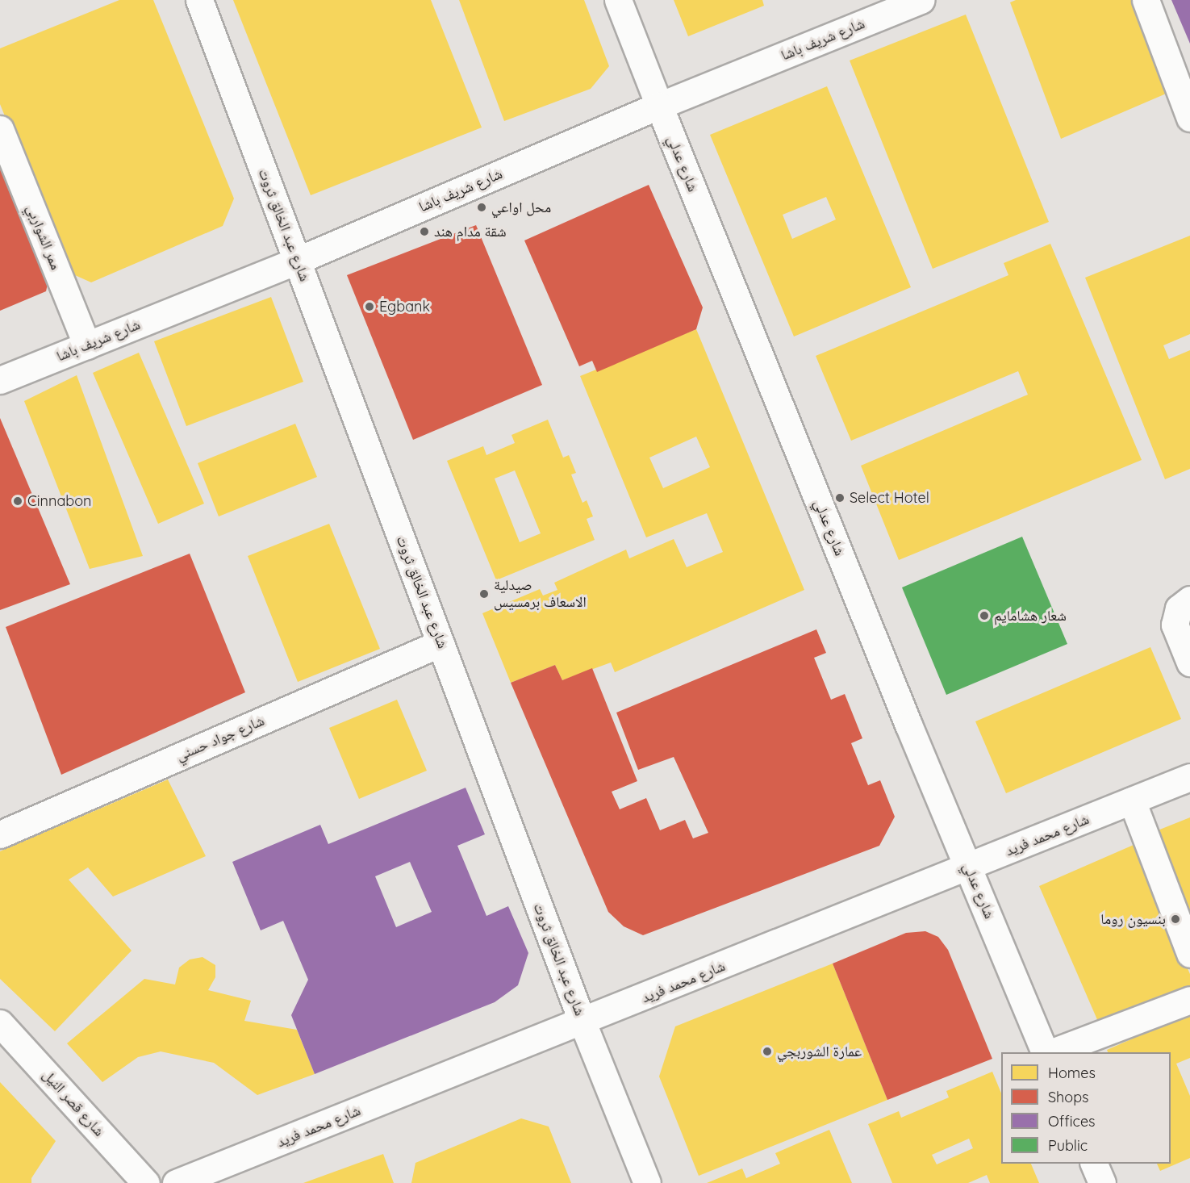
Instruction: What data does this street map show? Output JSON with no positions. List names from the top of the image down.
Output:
{
  "streets": {
    "street": [
      "شارع شريف باشا",
      "شارع عدلي",
      "شارع عبد الخالق ثروت",
      "ممر الشواربي",
      "شارع جواد حسني",
      "شارع محمد فريد",
      "شارع قصر النيل"
    ]
  },
  "crossings": [
    ["شارع شريف باشا", "شارع عدلي"],
    ["شارع شريف باشا", "شارع عبد الخالق ثروت"],
    ["شارع شريف باشا", "ممر الشواربي"],
    ["شارع عدلي", "شارع محمد فريد"],
    ["شارع عبد الخالق ثروت", "شارع جواد حسني"],
    ["شارع عبد الخالق ثروت", "شارع محمد فريد"]
  ],
  "places": [
    "محل اواعي",
    "شقة مدام هند",
    "Egbank",
    "Select Hotel",
    "Cinnabon",
    "صيدلية الاسعاف برمسيس",
    "شعار هشامايم",
    "بنسيون روما",
    "عمارة الشوربجي"
  ],
  "legend": [
    "Homes",
    "Shops",
    "Offices",
    "Public"
  ]
}
